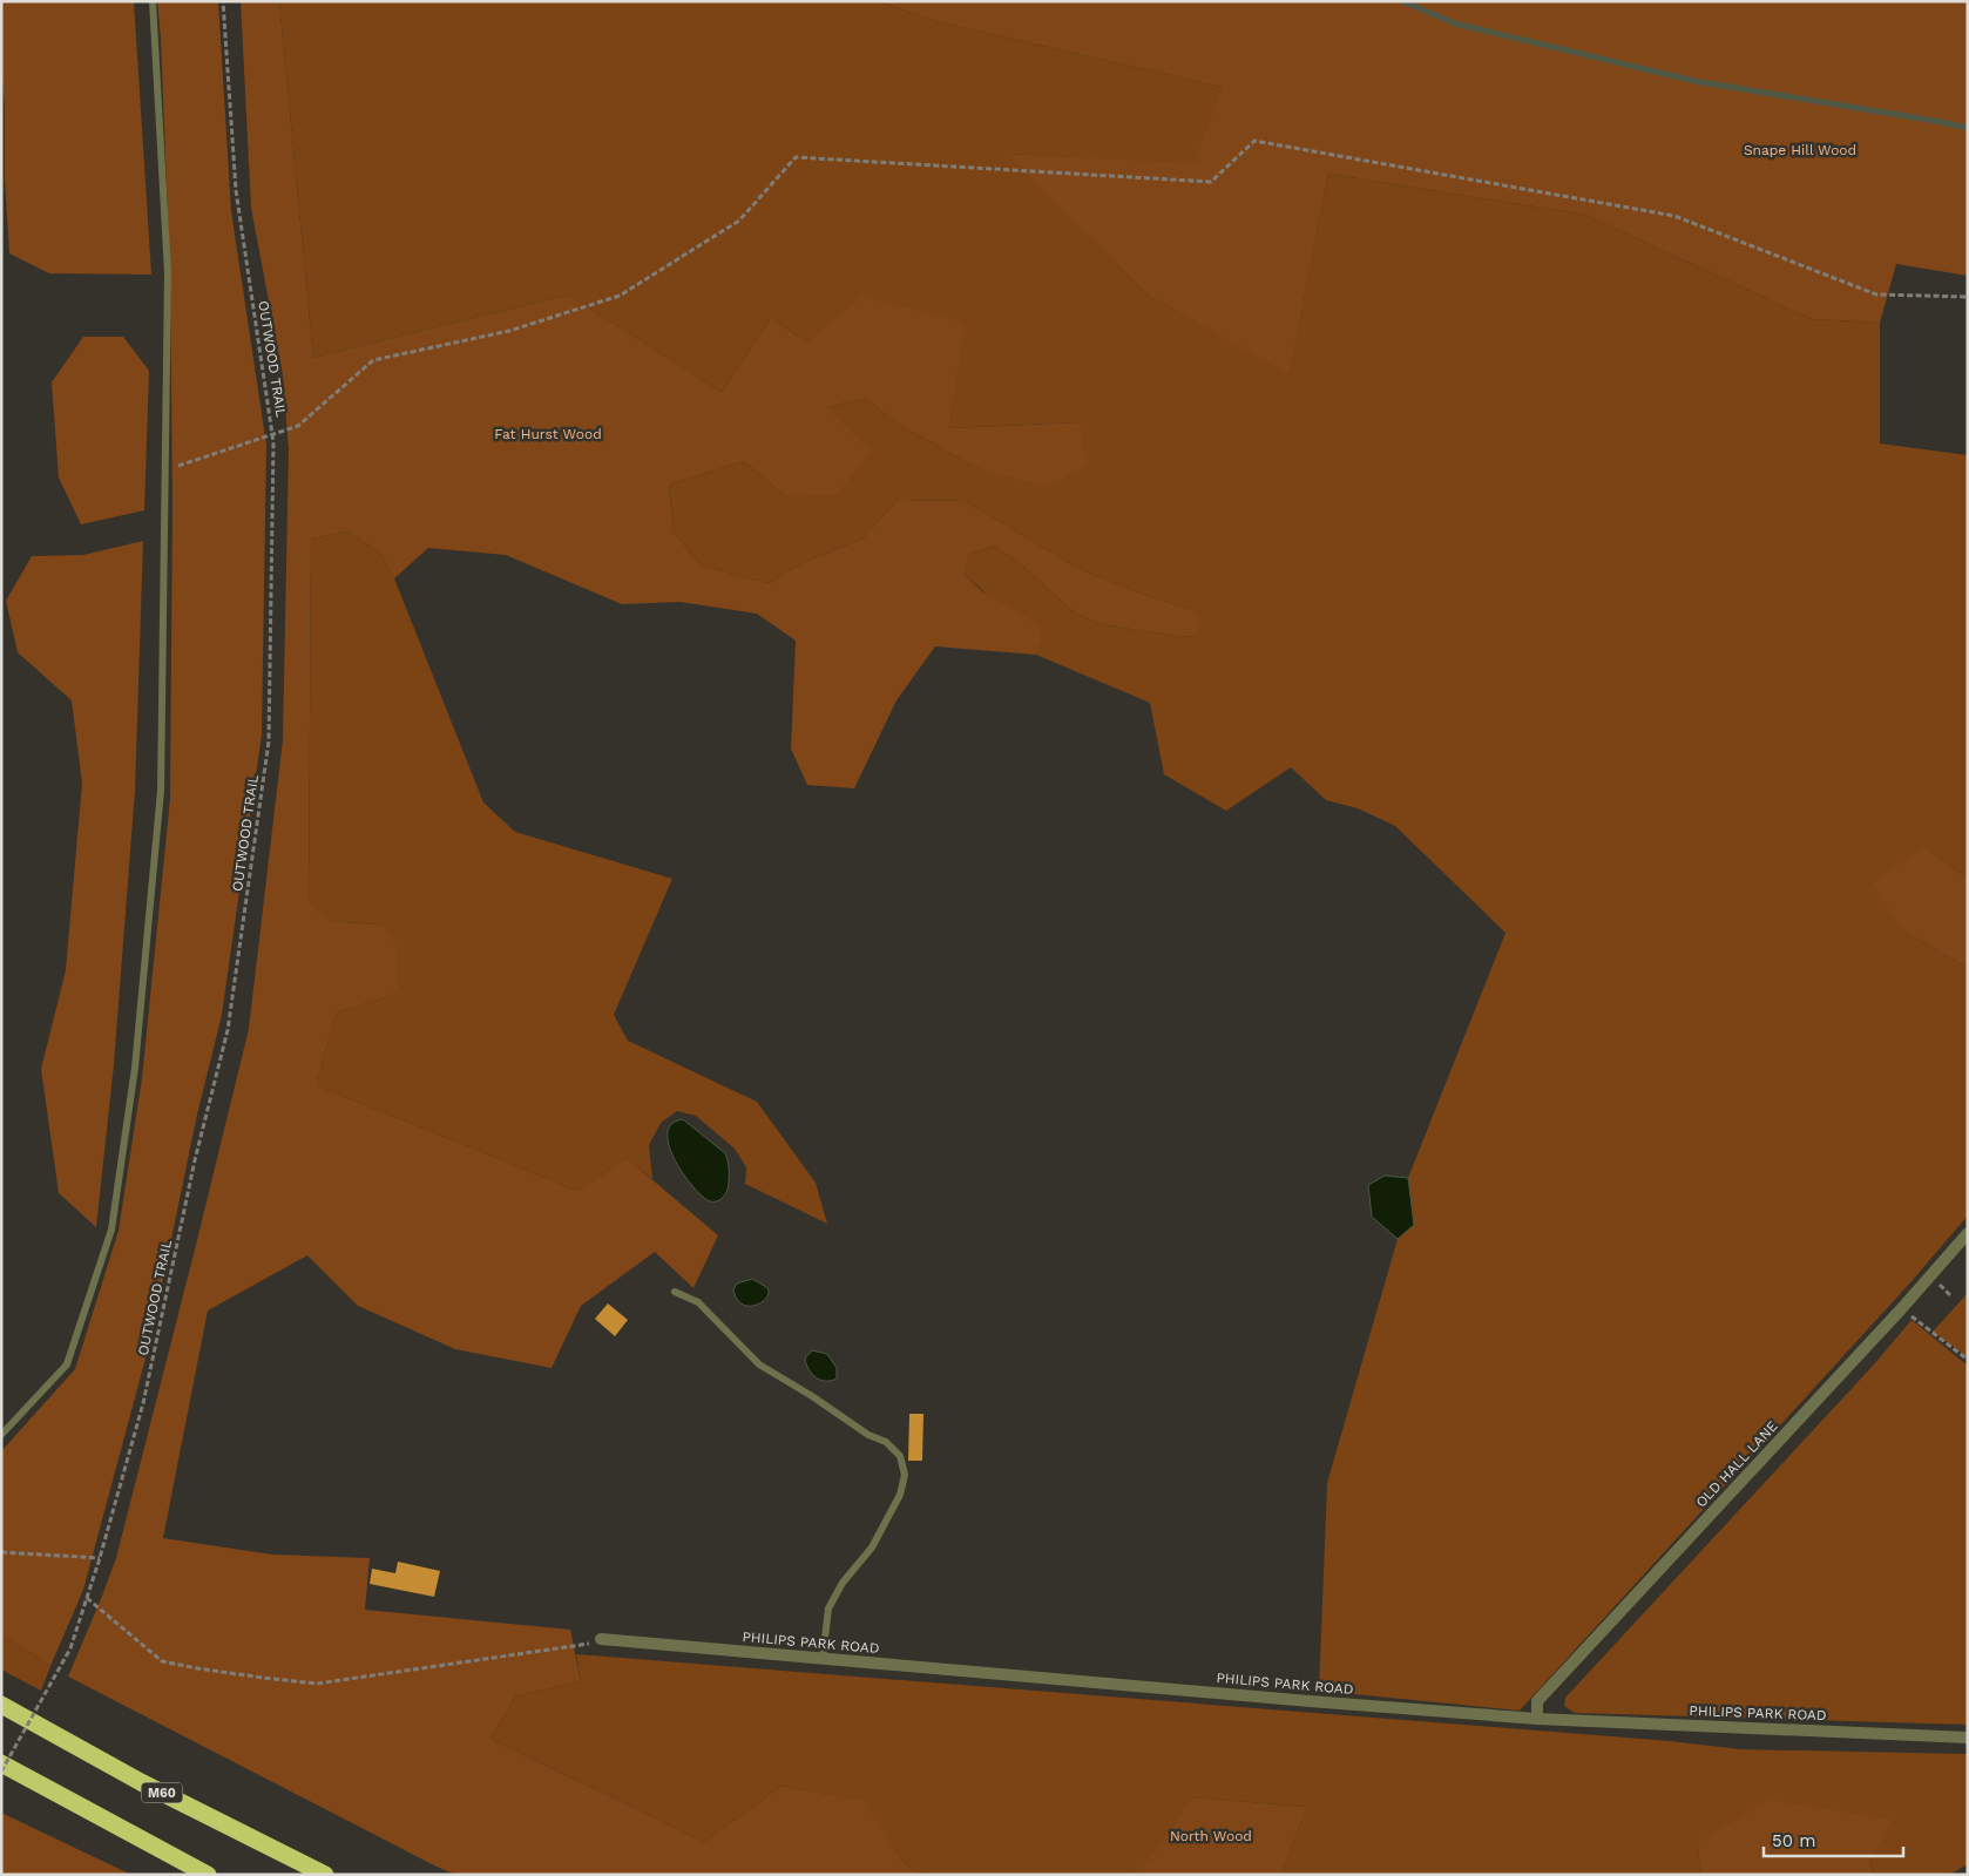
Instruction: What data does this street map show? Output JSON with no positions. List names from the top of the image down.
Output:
{
  "streets": {
    "highway": ["M60"],
    "street": ["OLD HALL LANE", "PHILIPS PARK ROAD"],
    "path": ["OUTWOOD TRAIL"]
  },
  "crossings": [
    ["OLD HALL LANE", "PHILIPS PARK ROAD"]
  ],
  "parks": ["Snape Hill Wood", "Fat Hurst Wood", "North Wood"],
  "scale_bar": "50 m"
}
